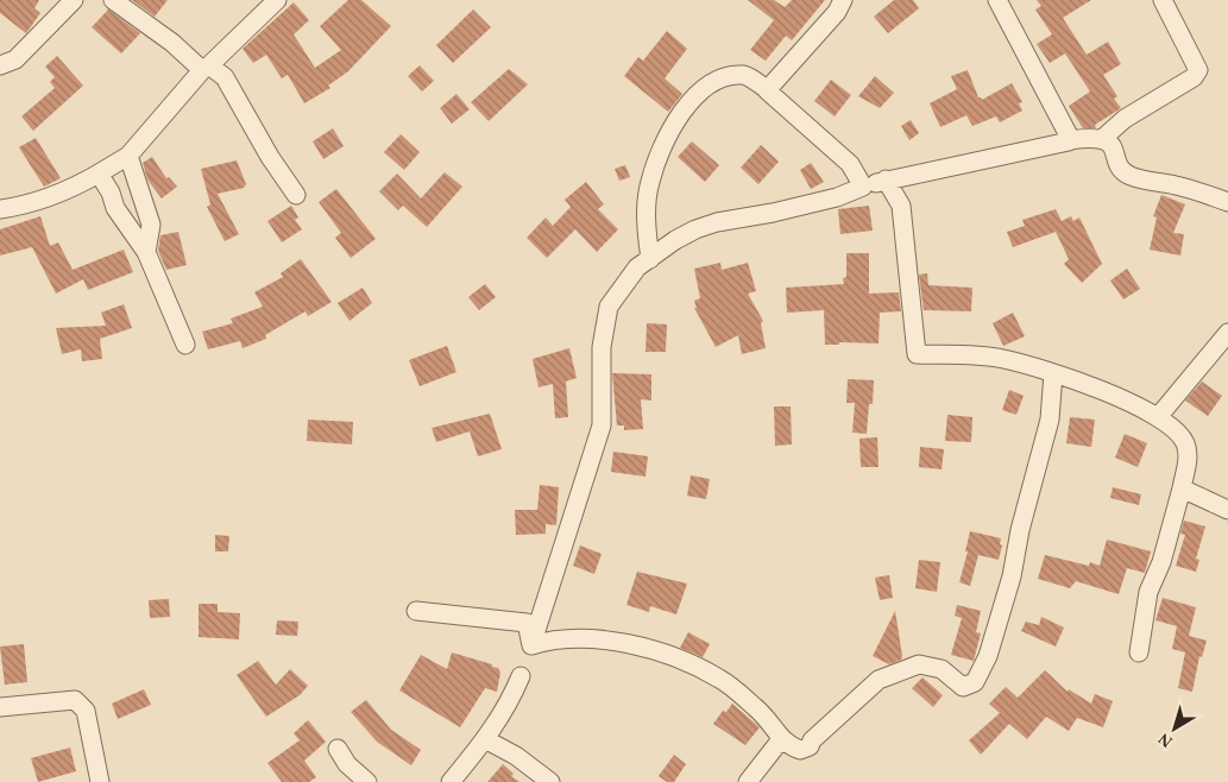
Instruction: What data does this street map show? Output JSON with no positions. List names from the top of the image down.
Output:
{
  "north": "bottom left"
}
